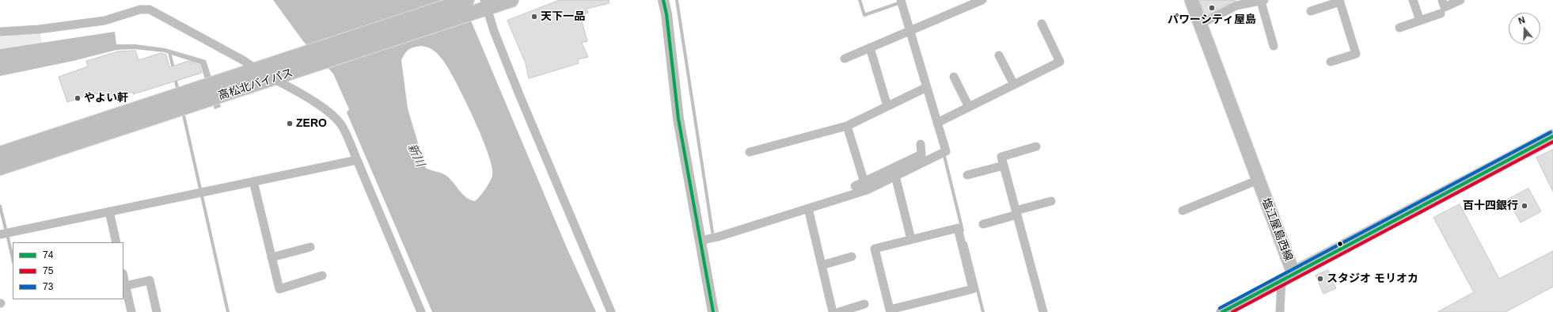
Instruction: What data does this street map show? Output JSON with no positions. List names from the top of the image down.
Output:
{
  "streets": {
    "highway": ["高松北バイパス"],
    "main road": ["塩江屋島西線"]
  },
  "water": ["新川"],
  "places": [
    "パワーシティ屋島",
    "天下一品",
    "やよい軒",
    "ZERO",
    "百十四銀行",
    "スタジオ モリオカ"
  ],
  "lines": ["transit line 74", "transit line 73", "transit line 75"],
  "legend": ["74", "75", "73"],
  "north": "top"
}
